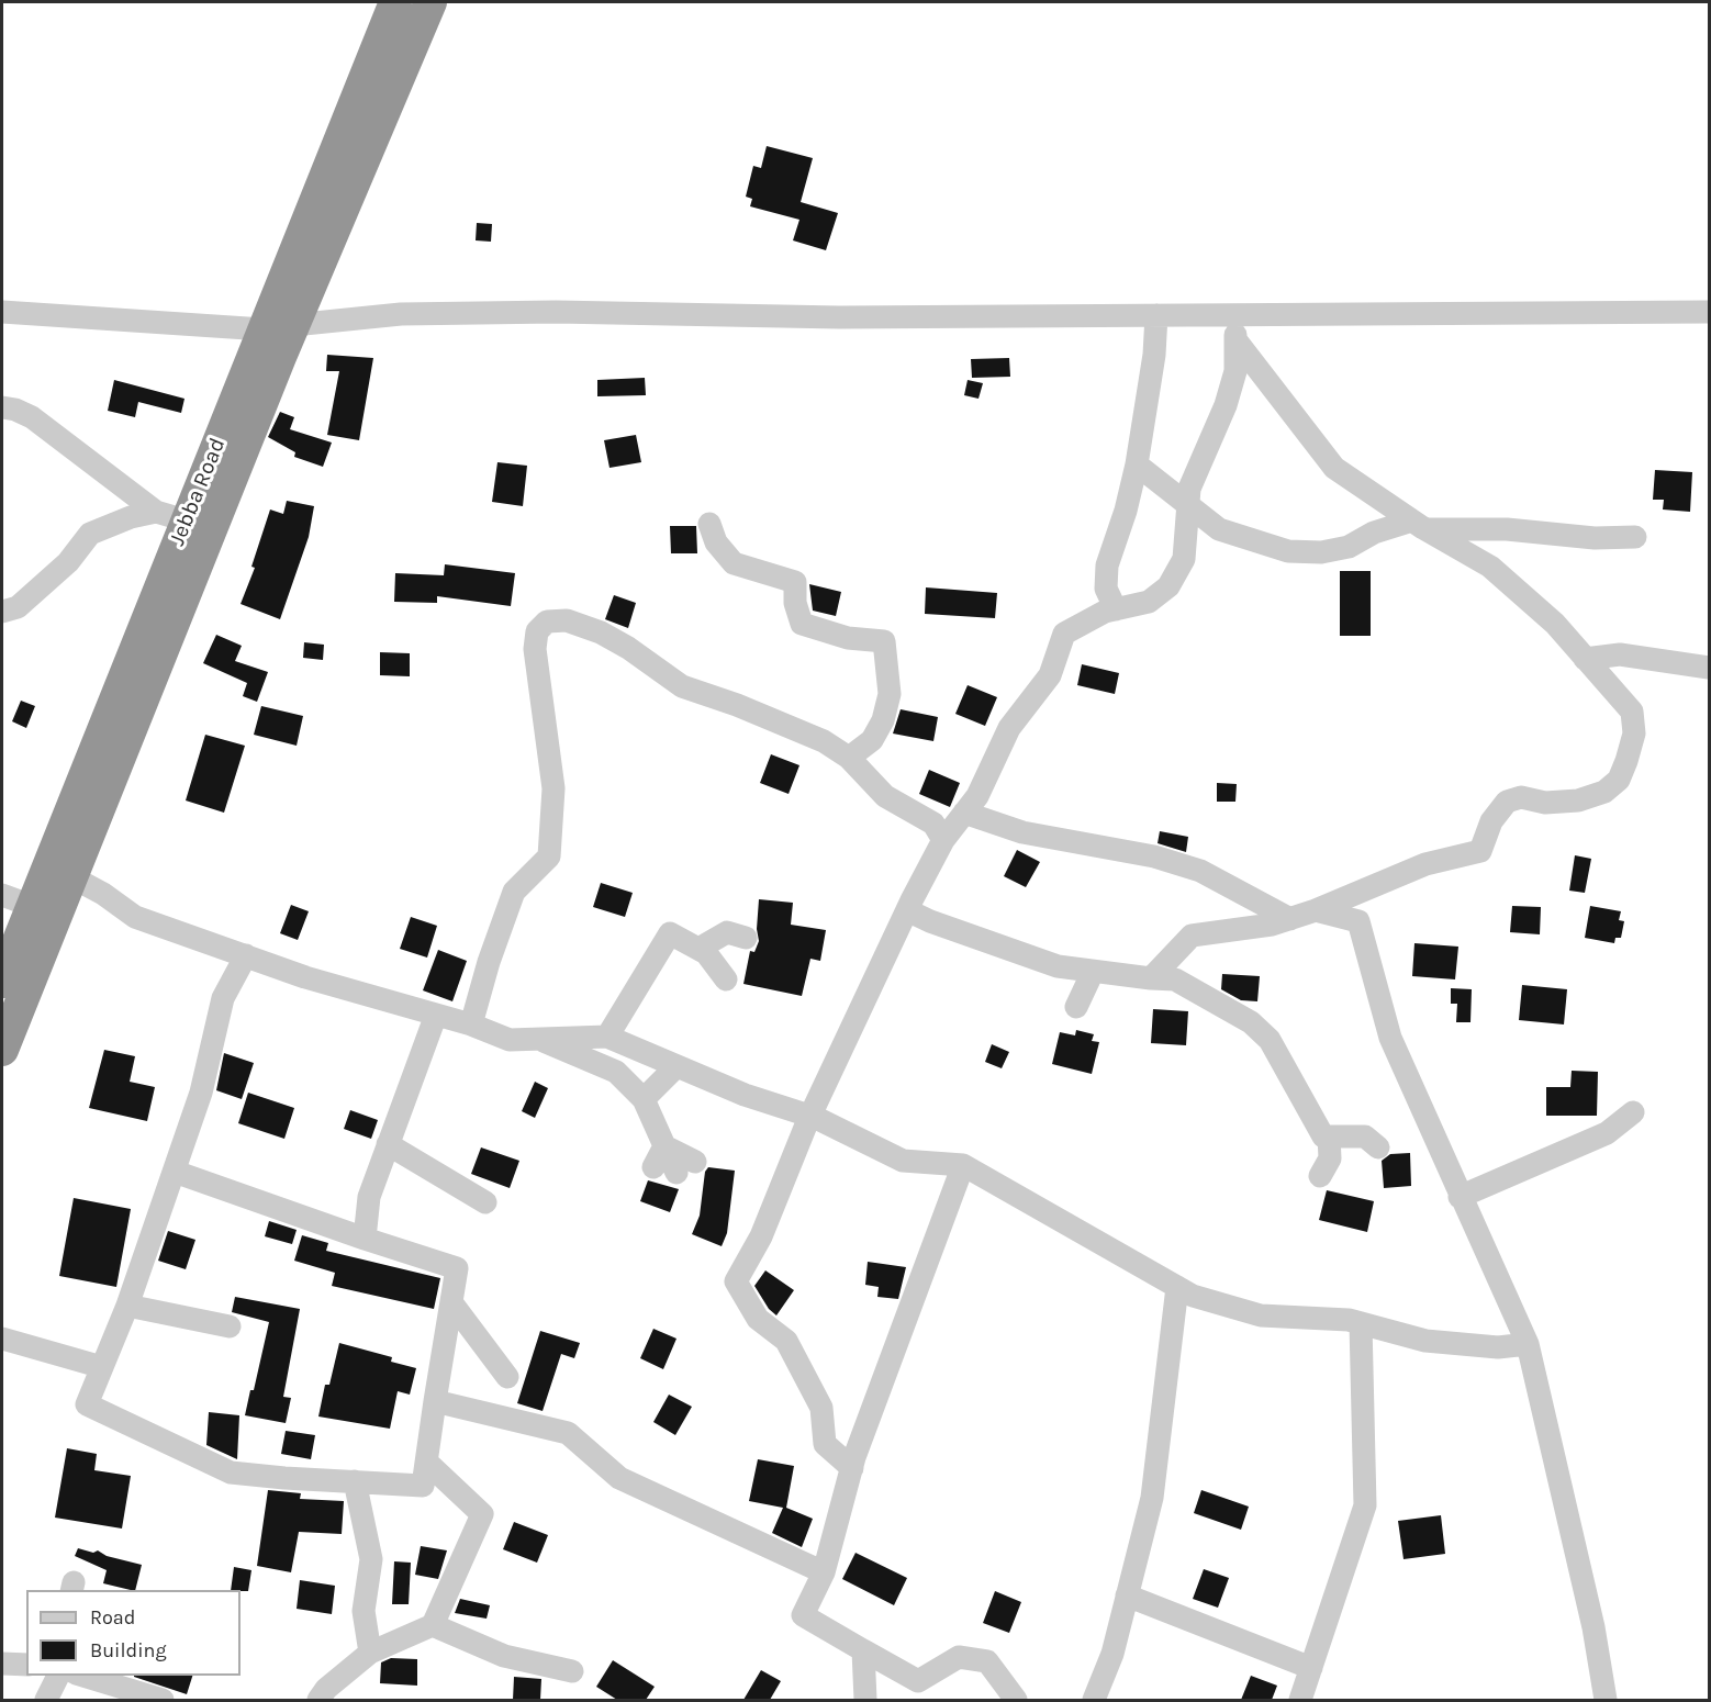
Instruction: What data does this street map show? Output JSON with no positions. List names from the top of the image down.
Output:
{
  "streets": {
    "highway": ["Jebba Road"]
  },
  "legend": ["Road", "Building"]
}
